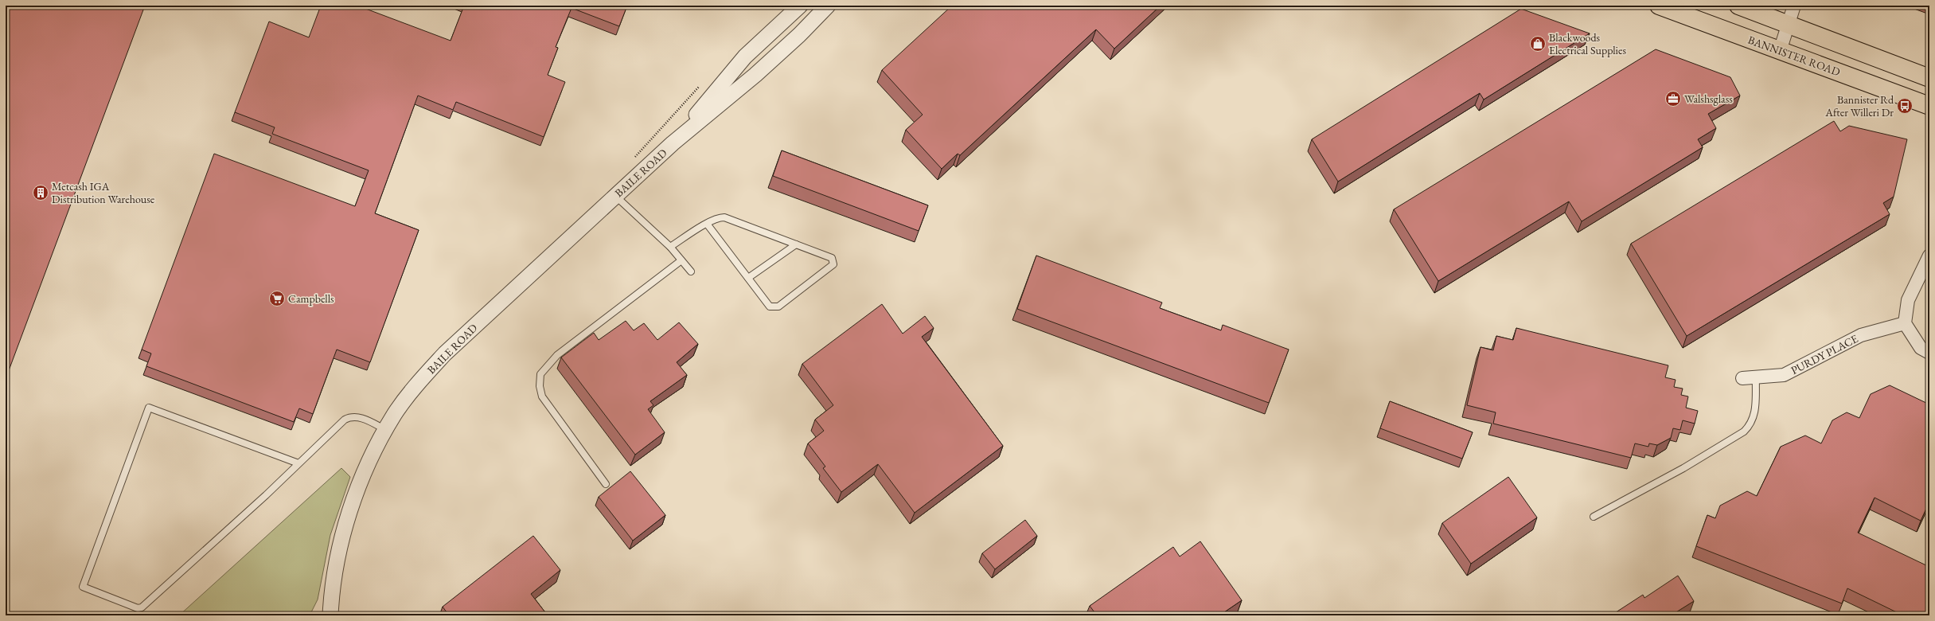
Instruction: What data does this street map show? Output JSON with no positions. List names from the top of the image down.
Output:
{
  "streets": {
    "main road": ["BANNISTER ROAD"],
    "street": ["BAILE ROAD", "PURDY PLACE"]
  },
  "places": {
    "shop": ["Blackwoods Electrical Supplies"],
    "office": ["Walshsglass"],
    "bus stop": ["Bannister Rd After Willeri Dr"],
    "building": ["Metcash IGA Distribution Warehouse"],
    "supermarket": ["Campbells"]
  }
}
